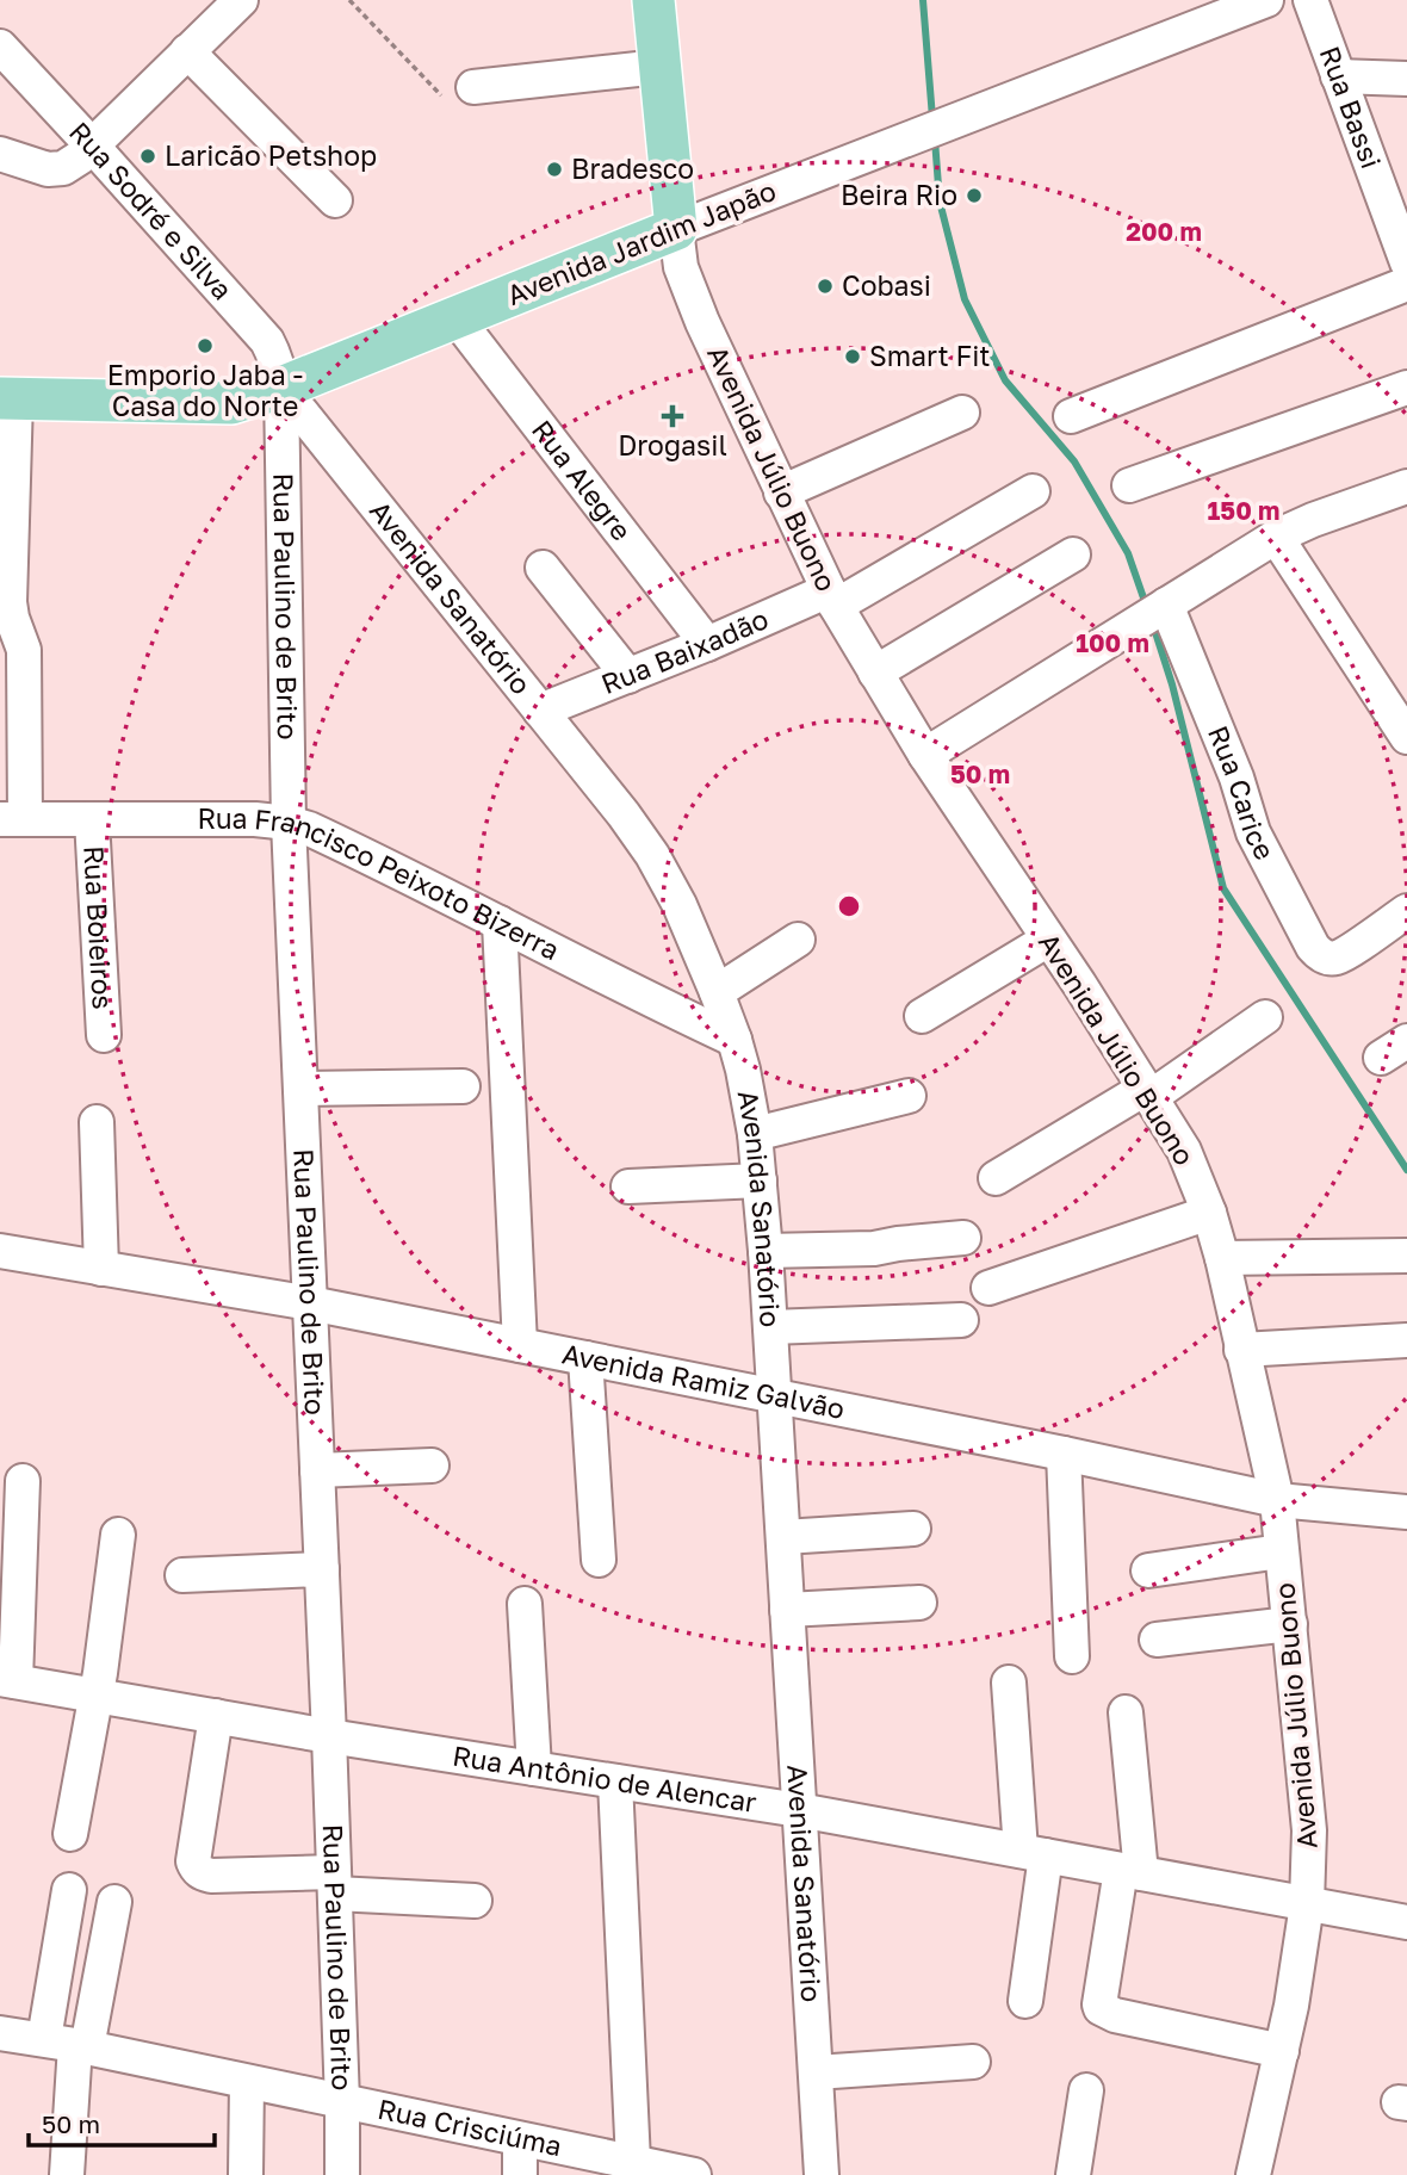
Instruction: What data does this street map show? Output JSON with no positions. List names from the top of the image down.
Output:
{
  "streets": {
    "main road": ["Avenida Jardim Japão", "Avenida Júlio Buono"],
    "street": [
      "Rua Bassi",
      "Rua Sodré e Silva",
      "Rua Alegre",
      "Avenida Sanatório",
      "Rua Paulino de Brito",
      "Rua Baixadão",
      "Rua Carice",
      "Rua Francisco Peixoto Bizerra",
      "Rua Boieiros",
      "Avenida Ramiz Galvão",
      "Rua Antônio de Alencar",
      "Rua Crisciúma"
    ]
  },
  "crossings": [
    ["Rua Sodré e Silva", "Avenida Jardim Japão"],
    ["Rua Sodré e Silva", "Avenida Sanatório"],
    ["Rua Sodré e Silva", "Rua Paulino de Brito"],
    ["Avenida Jardim Japão", "Avenida Júlio Buono"],
    ["Avenida Jardim Japão", "Rua Alegre"],
    ["Avenida Jardim Japão", "Avenida Sanatório"],
    ["Avenida Jardim Japão", "Rua Paulino de Brito"],
    ["Avenida Júlio Buono", "Rua Baixadão"],
    ["Avenida Júlio Buono", "Avenida Ramiz Galvão"],
    ["Avenida Júlio Buono", "Rua Antônio de Alencar"],
    ["Rua Alegre", "Rua Baixadão"],
    ["Avenida Sanatório", "Rua Paulino de Brito"],
    ["Avenida Sanatório", "Rua Baixadão"],
    ["Avenida Sanatório", "Rua Francisco Peixoto Bizerra"],
    ["Avenida Sanatório", "Avenida Ramiz Galvão"],
    ["Avenida Sanatório", "Rua Antônio de Alencar"],
    ["Rua Paulino de Brito", "Rua Francisco Peixoto Bizerra"],
    ["Rua Paulino de Brito", "Avenida Ramiz Galvão"],
    ["Rua Paulino de Brito", "Rua Antônio de Alencar"],
    ["Rua Paulino de Brito", "Rua Crisciúma"],
    ["Rua Francisco Peixoto Bizerra", "Rua Boieiros"]
  ],
  "places": {
    "other": [
      "Laricão Petshop",
      "Bradesco",
      "Beira Rio",
      "Cobasi",
      "Emporio Jaba - Casa do Norte",
      "Smart Fit"
    ],
    "health": ["Drogasil"]
  },
  "scale_bar": "50 m",
  "rings": [
    "200 m",
    "150 m",
    "100 m",
    "50 m"
  ]
}
